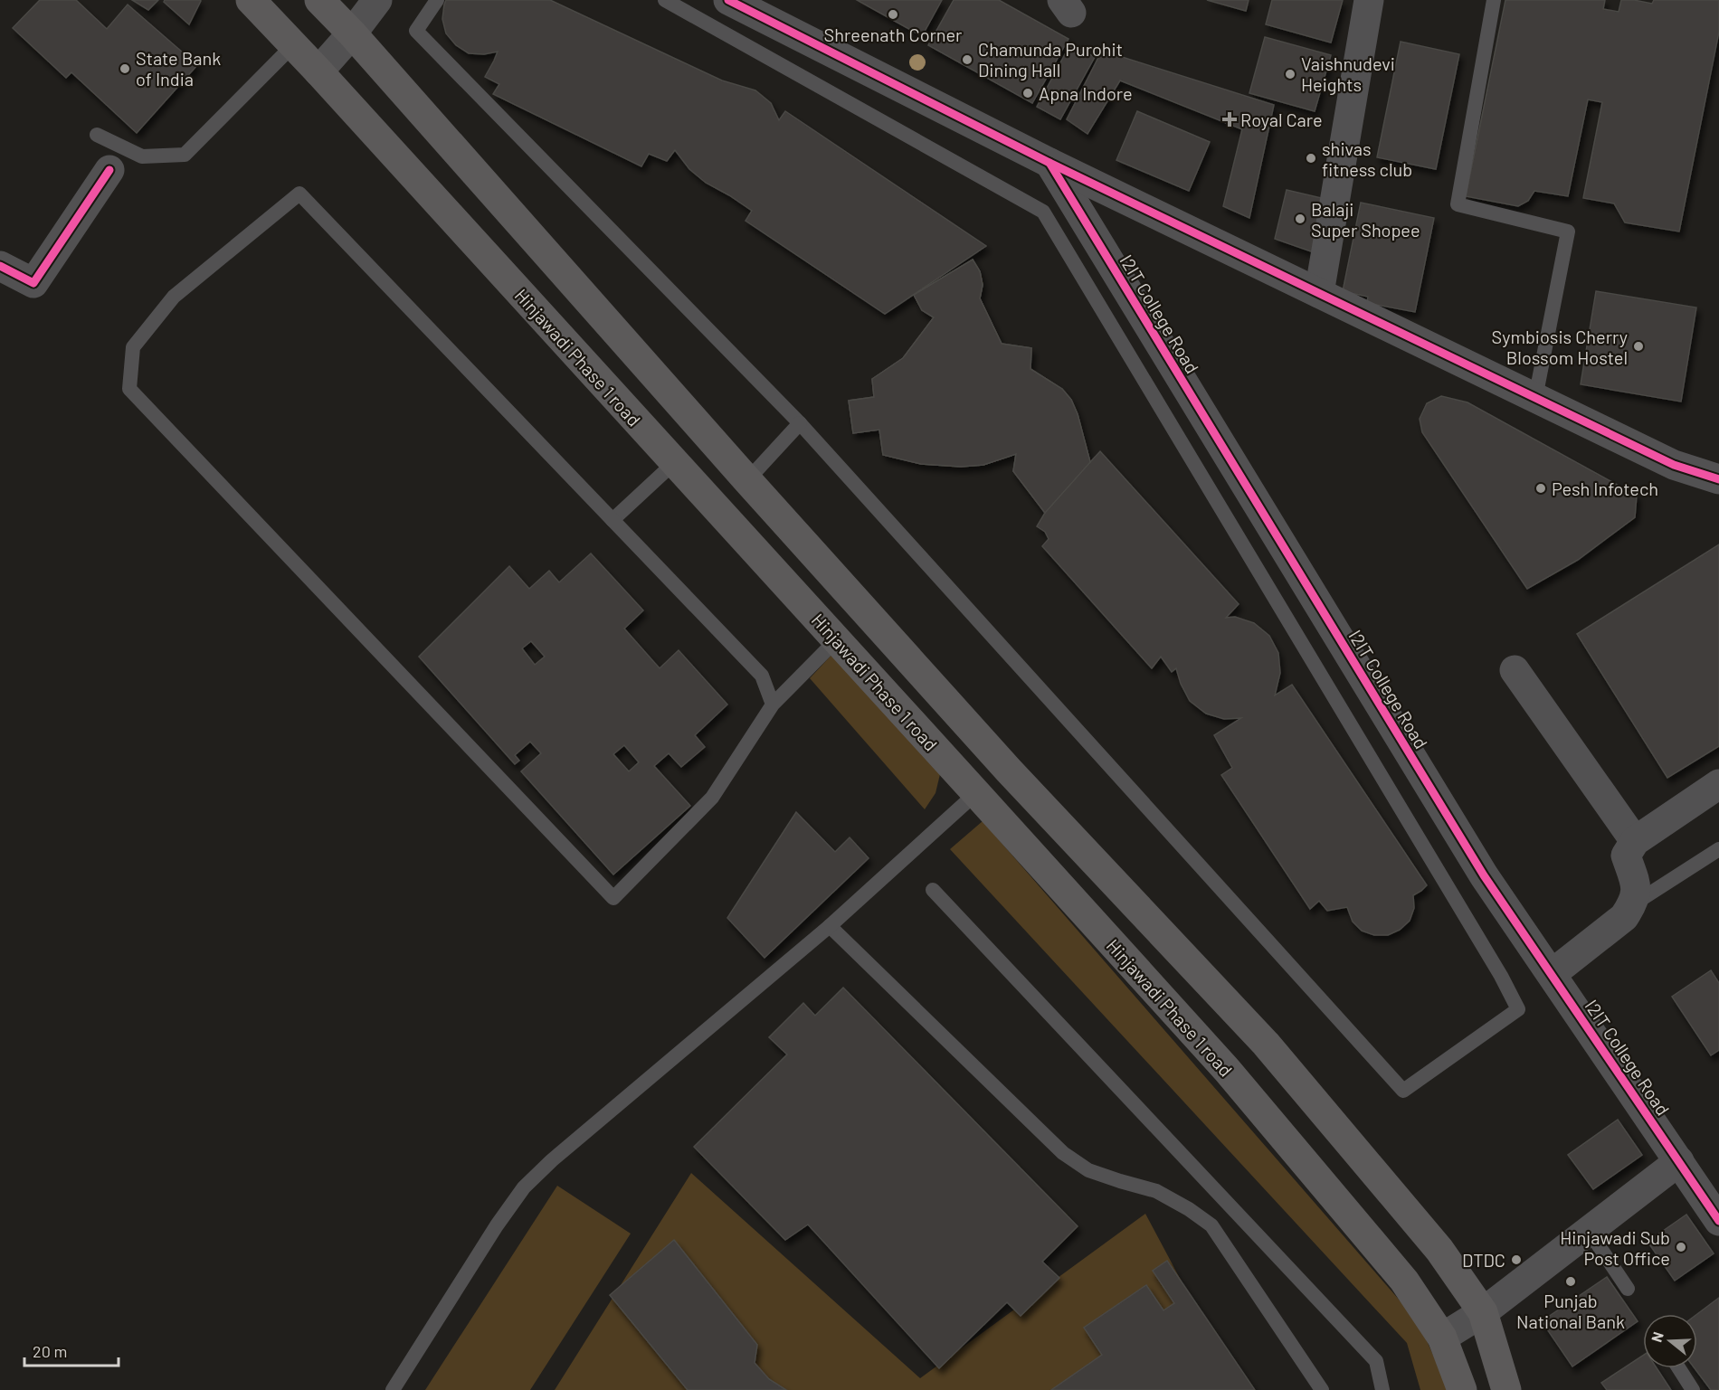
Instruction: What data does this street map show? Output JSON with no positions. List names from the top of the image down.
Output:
{
  "streets": {
    "main road": ["Hinjawadi Phase 1 road"],
    "street": ["I2IT College Road"]
  },
  "places": {
    "other": [
      "Shreenath Corner",
      "Chamunda Purohit Dining Hall",
      "State Bank of India",
      "Vaishnudevi Heights",
      "Apna Indore",
      "shivas fitness club",
      "Balaji Super Shopee",
      "Symbiosis Cherry Blossom Hostel",
      "Pesh Infotech",
      "Hinjawadi Sub Post Office",
      "DTDC",
      "Punjab National Bank"
    ],
    "health": ["Royal Care"]
  },
  "scale_bar": "20 m",
  "north": "left"
}
